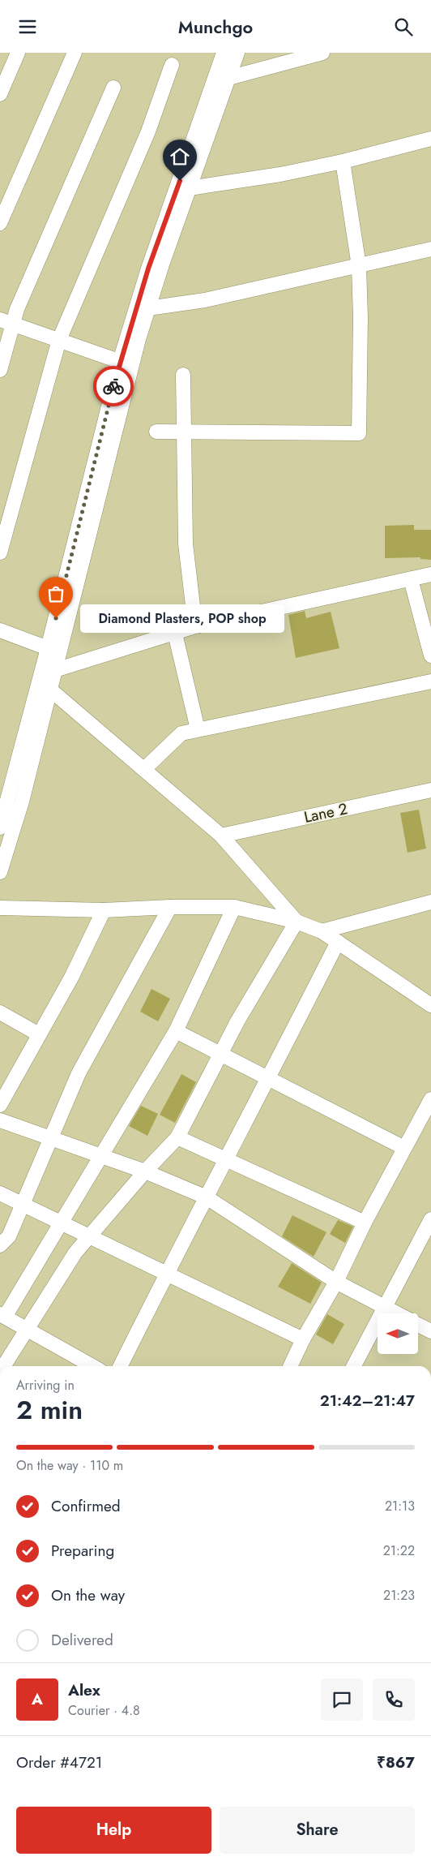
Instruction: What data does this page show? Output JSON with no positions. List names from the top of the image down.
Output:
{
  "streets": {
    "street": ["Lane 2"]
  },
  "places": ["Diamond Plasters, POP shop"],
  "north": "left",
  "page": {
    "header": "Munchgo",
    "bubble": "Diamond Plasters, POP shop",
    "heading": ["2 min", "Arriving in", "21:42–21:47"],
    "panel": [
      "Alex",
      "Courier · 4.8",
      "Order #4721",
      "₹867"
    ],
    "bar": "On the way · 110 m",
    "list": [
      ["Confirmed", "21:13"],
      ["Preparing", "21:22"],
      ["On the way", "21:23"],
      "Delivered"
    ],
    "round": "A",
    "buttons": ["Help", "Share"]
  }
}
